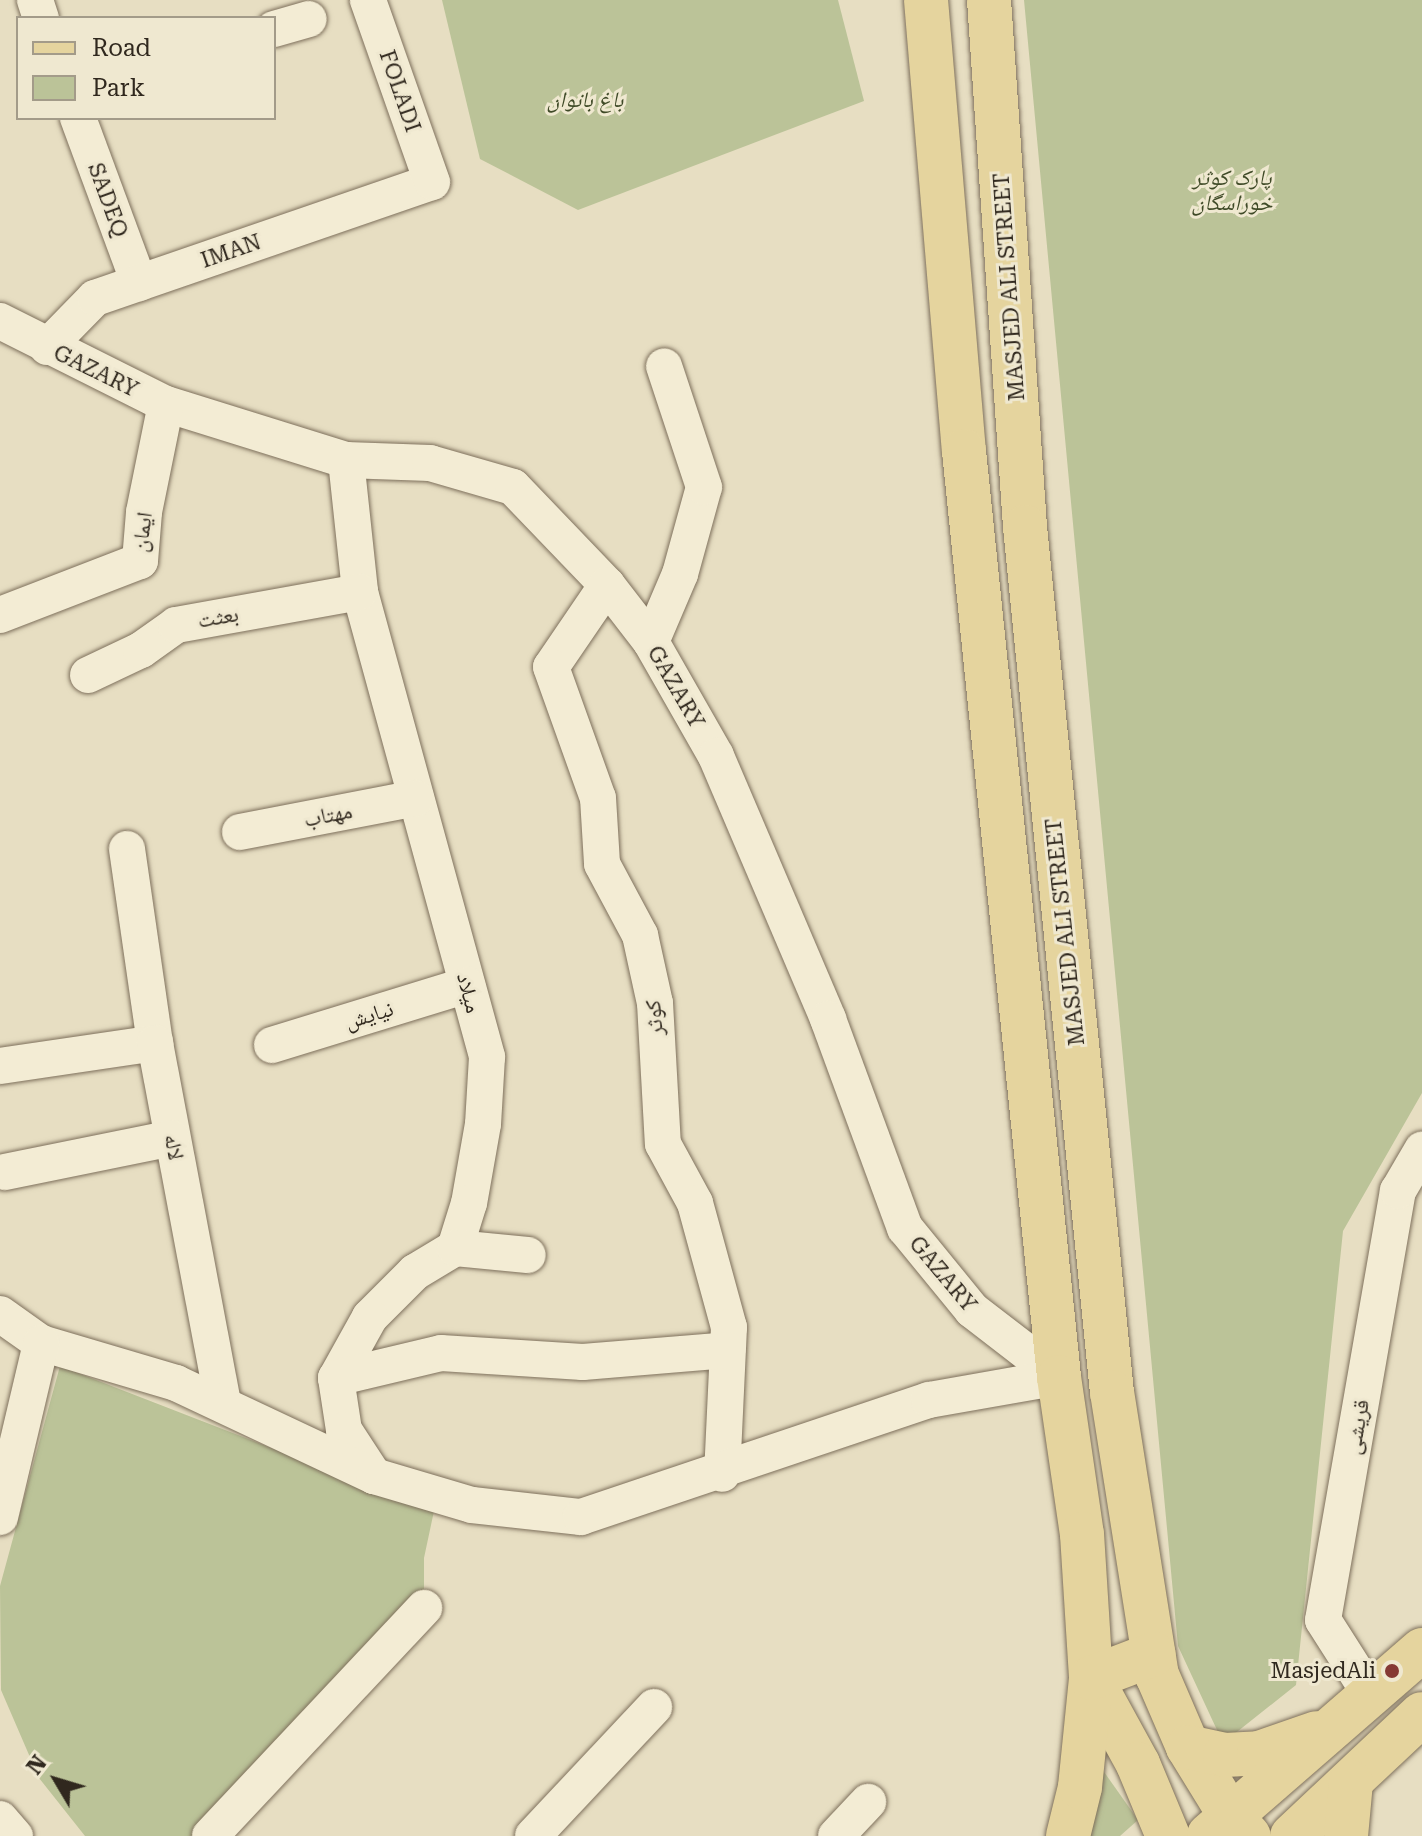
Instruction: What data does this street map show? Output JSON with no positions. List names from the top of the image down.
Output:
{
  "streets": {
    "main road": ["MASJED ALI STREET"],
    "street": [
      "FOLADI",
      "SADEQ",
      "IMAN",
      "GAZARY",
      "ایمان",
      "بعثت",
      "مهتاب",
      "میلاد",
      "نیایش",
      "کوثر",
      "لاله",
      "قریشی"
    ]
  },
  "crossings": [
    ["FOLADI", "IMAN"],
    ["SADEQ", "IMAN"],
    ["IMAN", "GAZARY"],
    ["GAZARY", "ایمان"],
    ["GAZARY", "میلاد"],
    ["GAZARY", "کوثر"],
    ["بعثت", "میلاد"],
    ["مهتاب", "میلاد"],
    ["میلاد", "نیایش"]
  ],
  "parks": ["باغ بانوان", "پارک کوثر خوراسگان"],
  "places": ["MasjedAli"],
  "legend": ["Road", "Park"],
  "north": "top left"
}
